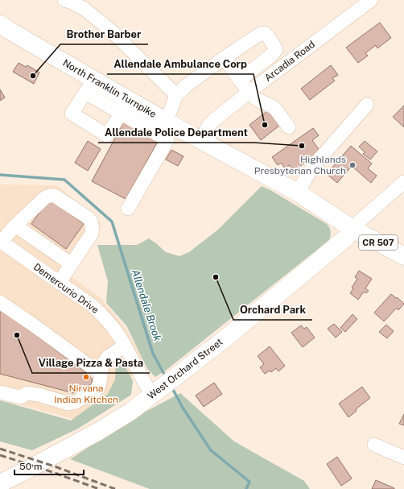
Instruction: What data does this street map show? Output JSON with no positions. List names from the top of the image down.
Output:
{
  "streets": {
    "main road": ["North Franklin Turnpike", "CR 507", "West Orchard Street"],
    "street": ["Arcadia Road", "Demercurio Drive"]
  },
  "crossings": [
    ["Arcadia Road", "North Franklin Turnpike"],
    ["North Franklin Turnpike", "CR 507"],
    ["North Franklin Turnpike", "West Orchard Street"],
    ["CR 507", "West Orchard Street"],
    ["Demercurio Drive", "West Orchard Street"]
  ],
  "water": ["Allendale Brook"],
  "places": [
    "Brother Barber",
    "Allendale Ambulance Corp",
    "Allendale Police Department",
    "Highlands Presbyterian Church",
    "Orchard Park",
    "Village Pizza & Pasta",
    "Nirvana Indian Kitchen"
  ],
  "scale_bar": "50 m"
}
